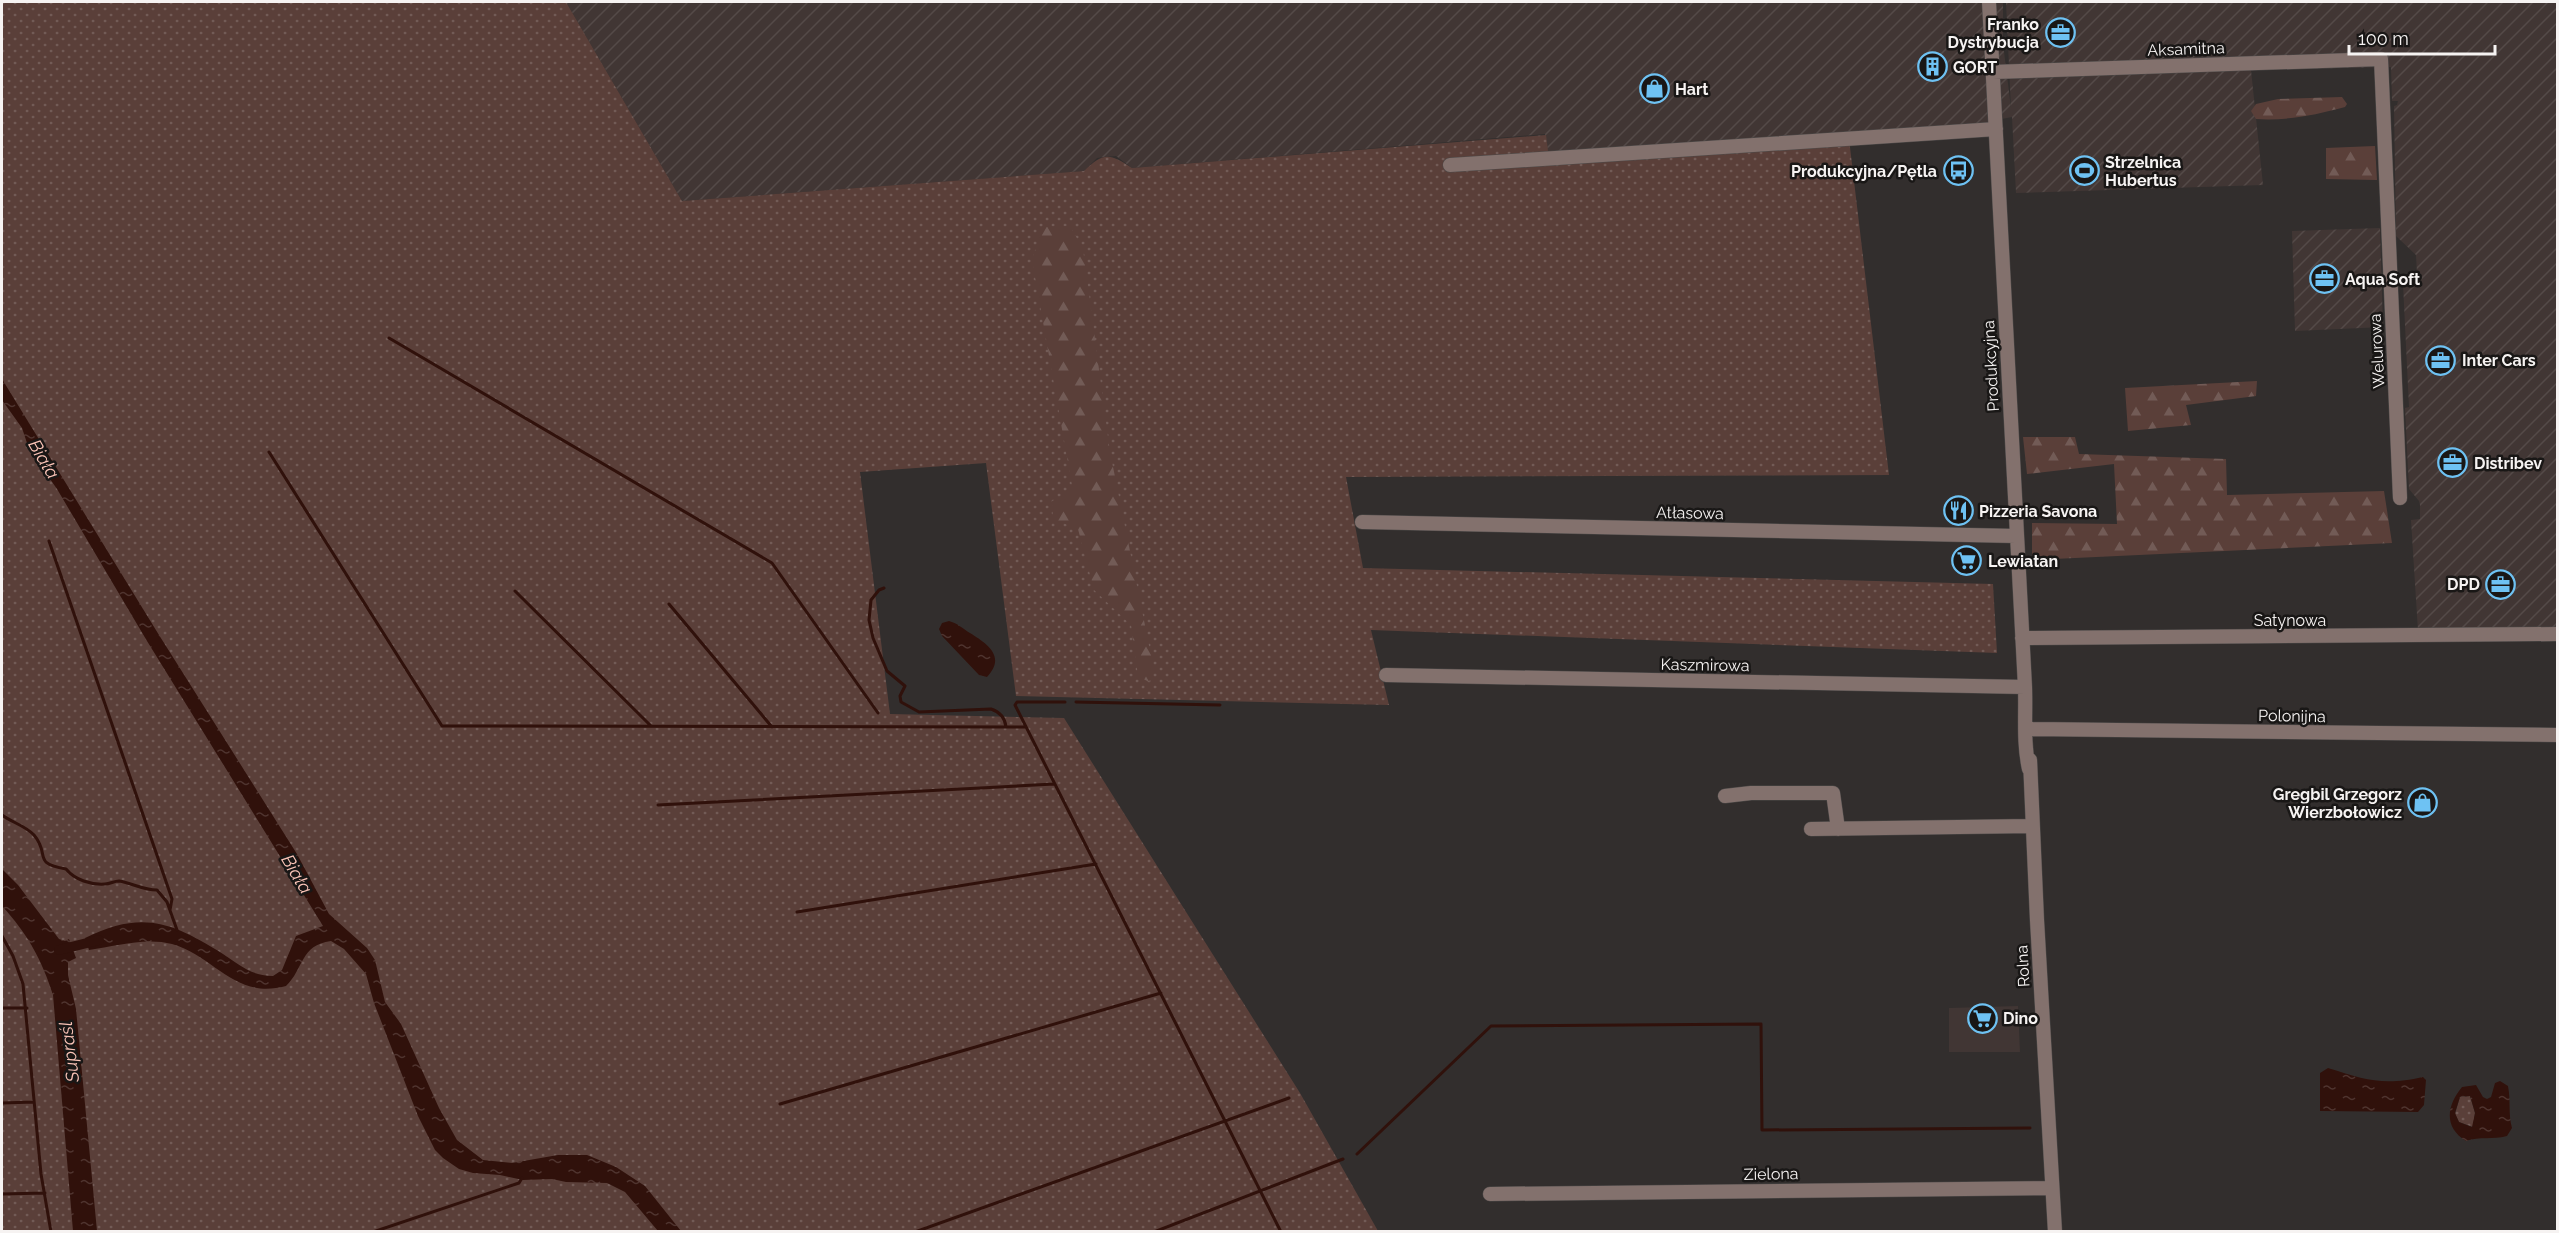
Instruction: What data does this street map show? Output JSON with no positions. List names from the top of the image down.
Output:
{
  "streets": {
    "street": [
      "Aksamitna",
      "Welurowa",
      "Produkcyjna",
      "Atłasowa",
      "Satynowa",
      "Kaszmirowa",
      "Polonijna",
      "Rolna",
      "Zielona"
    ]
  },
  "crossings": [
    ["Aksamitna", "Welurowa"],
    ["Aksamitna", "Produkcyjna"],
    ["Produkcyjna", "Atłasowa"],
    ["Produkcyjna", "Satynowa"],
    ["Produkcyjna", "Kaszmirowa"],
    ["Produkcyjna", "Polonijna"],
    ["Produkcyjna", "Rolna"],
    ["Polonijna", "Rolna"],
    ["Rolna", "Zielona"]
  ],
  "water": ["Biała", "Supraśl"],
  "places": {
    "office": [
      "Franko Dystrybucja",
      "Aqua Soft",
      "Inter Cars",
      "Distribev",
      "DPD"
    ],
    "building": ["GORT"],
    "shop": ["Hart", "Gregbil Grzegorz Wierzbołowicz"],
    "bus stop": ["Produkcyjna/Pętla"],
    "sports": ["Strzelnica Hubertus"],
    "restaurant": ["Pizzeria Savona"],
    "supermarket": ["Lewiatan", "Dino"]
  },
  "scale_bar": "100 m"
}
